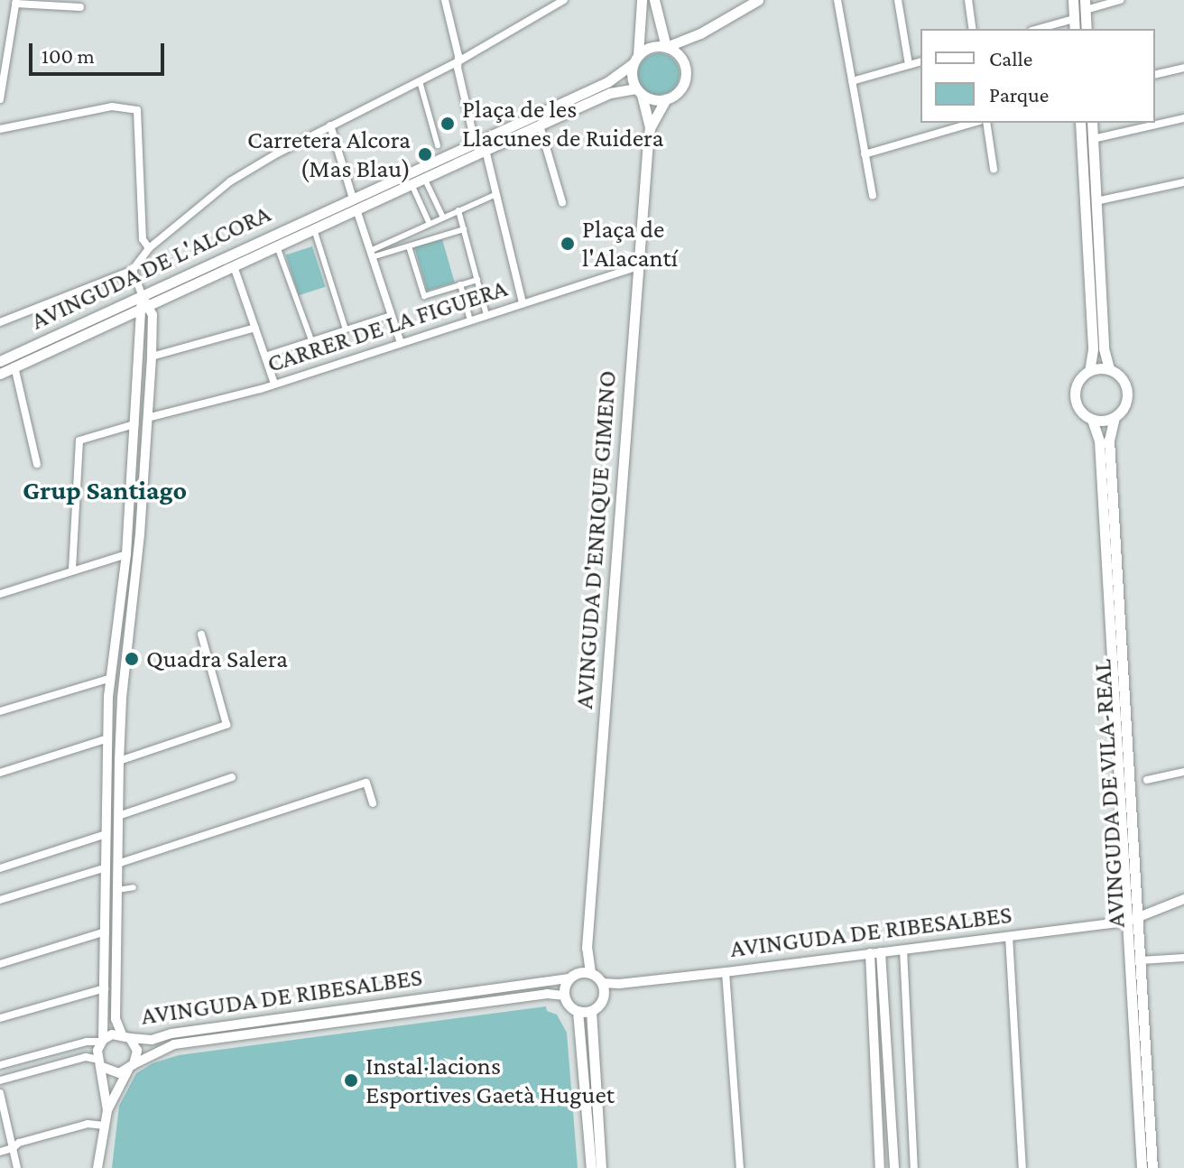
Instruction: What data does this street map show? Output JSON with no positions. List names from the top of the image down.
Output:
{
  "streets": {
    "main road": ["AVINGUDA DE L'ALCORA", "AVINGUDA D'ENRIQUE GIMENO", "AVINGUDA DE VILA-REAL"],
    "street": ["CARRER DE LA FIGUERA", "AVINGUDA DE RIBESALBES"]
  },
  "crossings": [
    ["AVINGUDA DE L'ALCORA", "AVINGUDA D'ENRIQUE GIMENO"],
    ["CARRER DE LA FIGUERA", "AVINGUDA D'ENRIQUE GIMENO"],
    ["AVINGUDA D'ENRIQUE GIMENO", "AVINGUDA DE RIBESALBES"],
    ["AVINGUDA DE VILA-REAL", "AVINGUDA DE RIBESALBES"]
  ],
  "districts": ["Grup Santiago"],
  "places": [
    "Plaça de les Llacunes de Ruidera",
    "Carretera Alcora (Mas Blau)",
    "Plaça de l'Alacantí",
    "Quadra Salera",
    "Instal·lacions Esportives Gaetà Huguet"
  ],
  "legend": ["Calle", "Parque"],
  "scale_bar": "100 m"
}
